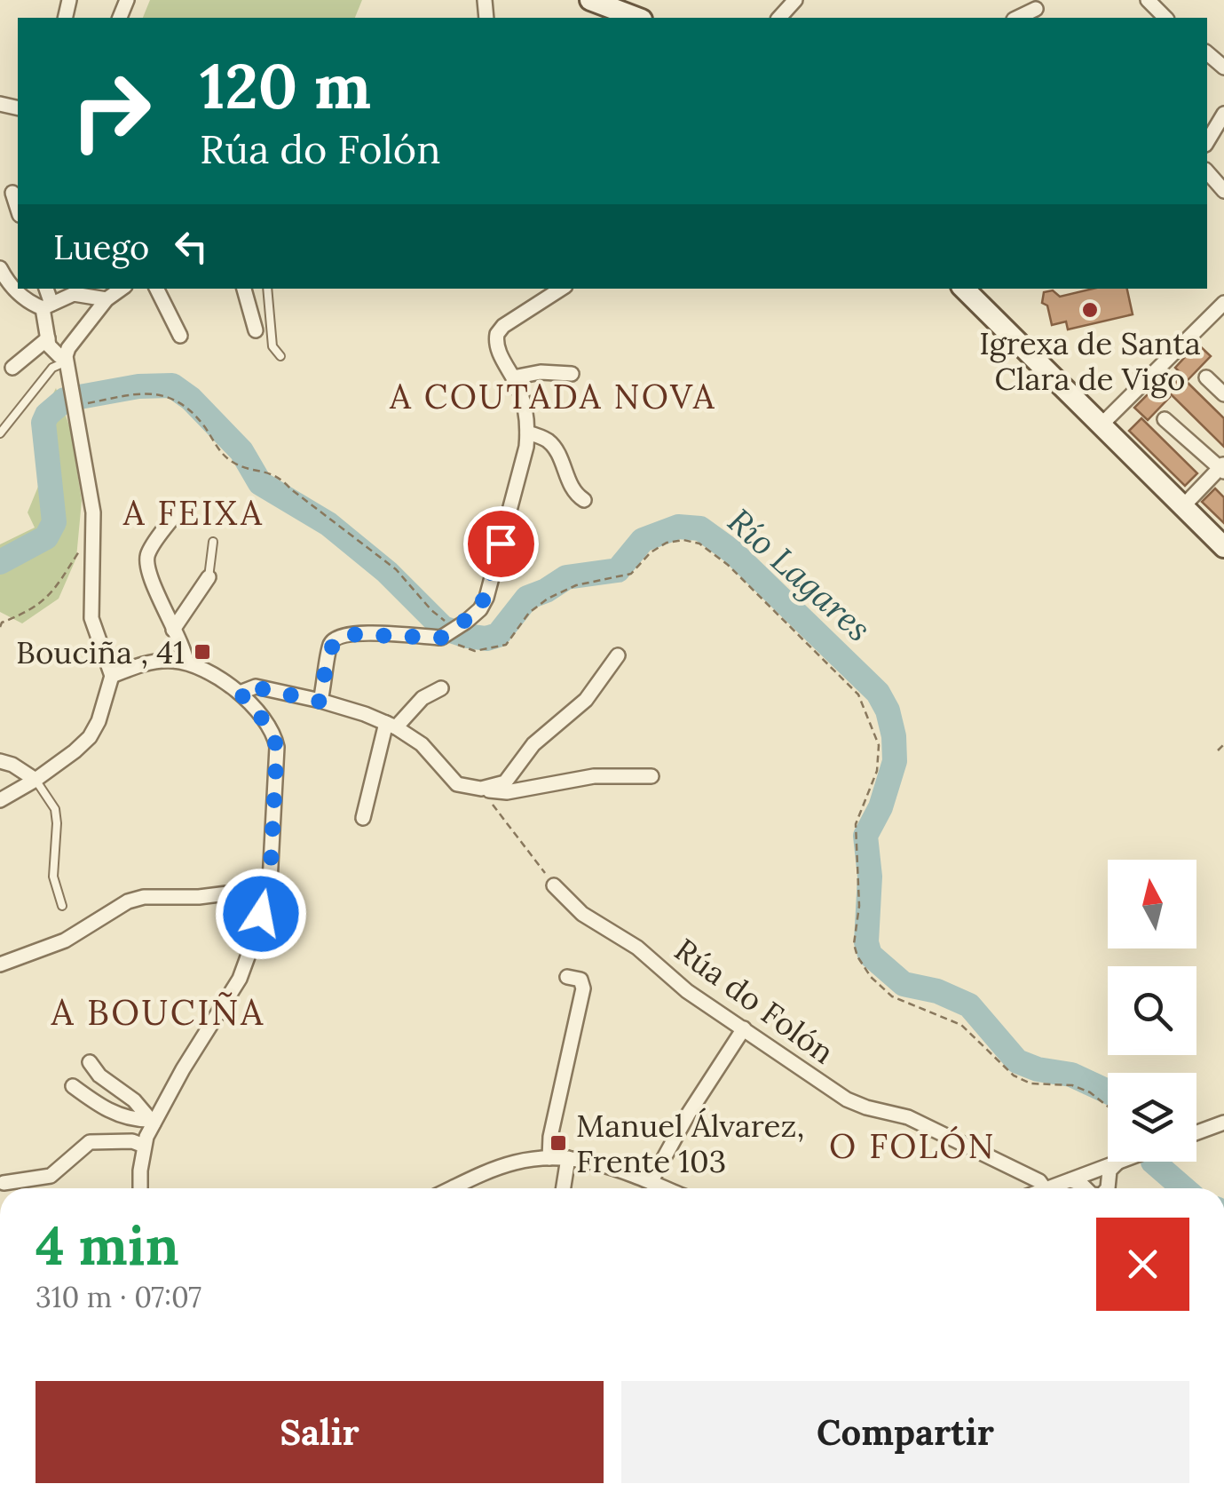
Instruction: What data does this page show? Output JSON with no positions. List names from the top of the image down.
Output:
{
  "streets": {
    "street": ["Rúa do Folón"]
  },
  "districts": [
    "A COUTADA NOVA",
    "A FEIXA",
    "A BOUCIÑA",
    "O FOLÓN"
  ],
  "water": ["Río Lagares"],
  "places": {
    "other": ["Igrexa de Santa Clara de Vigo"],
    "transit": ["Bouciña , 41", "Manuel Álvarez, Frente 103"]
  },
  "north": "top",
  "page": {
    "turn": ["120 m", "Rúa do Folón"],
    "then": "Luego",
    "heading": ["4 min", "310 m · 07:07"],
    "buttons": ["Salir", "Compartir"]
  }
}
